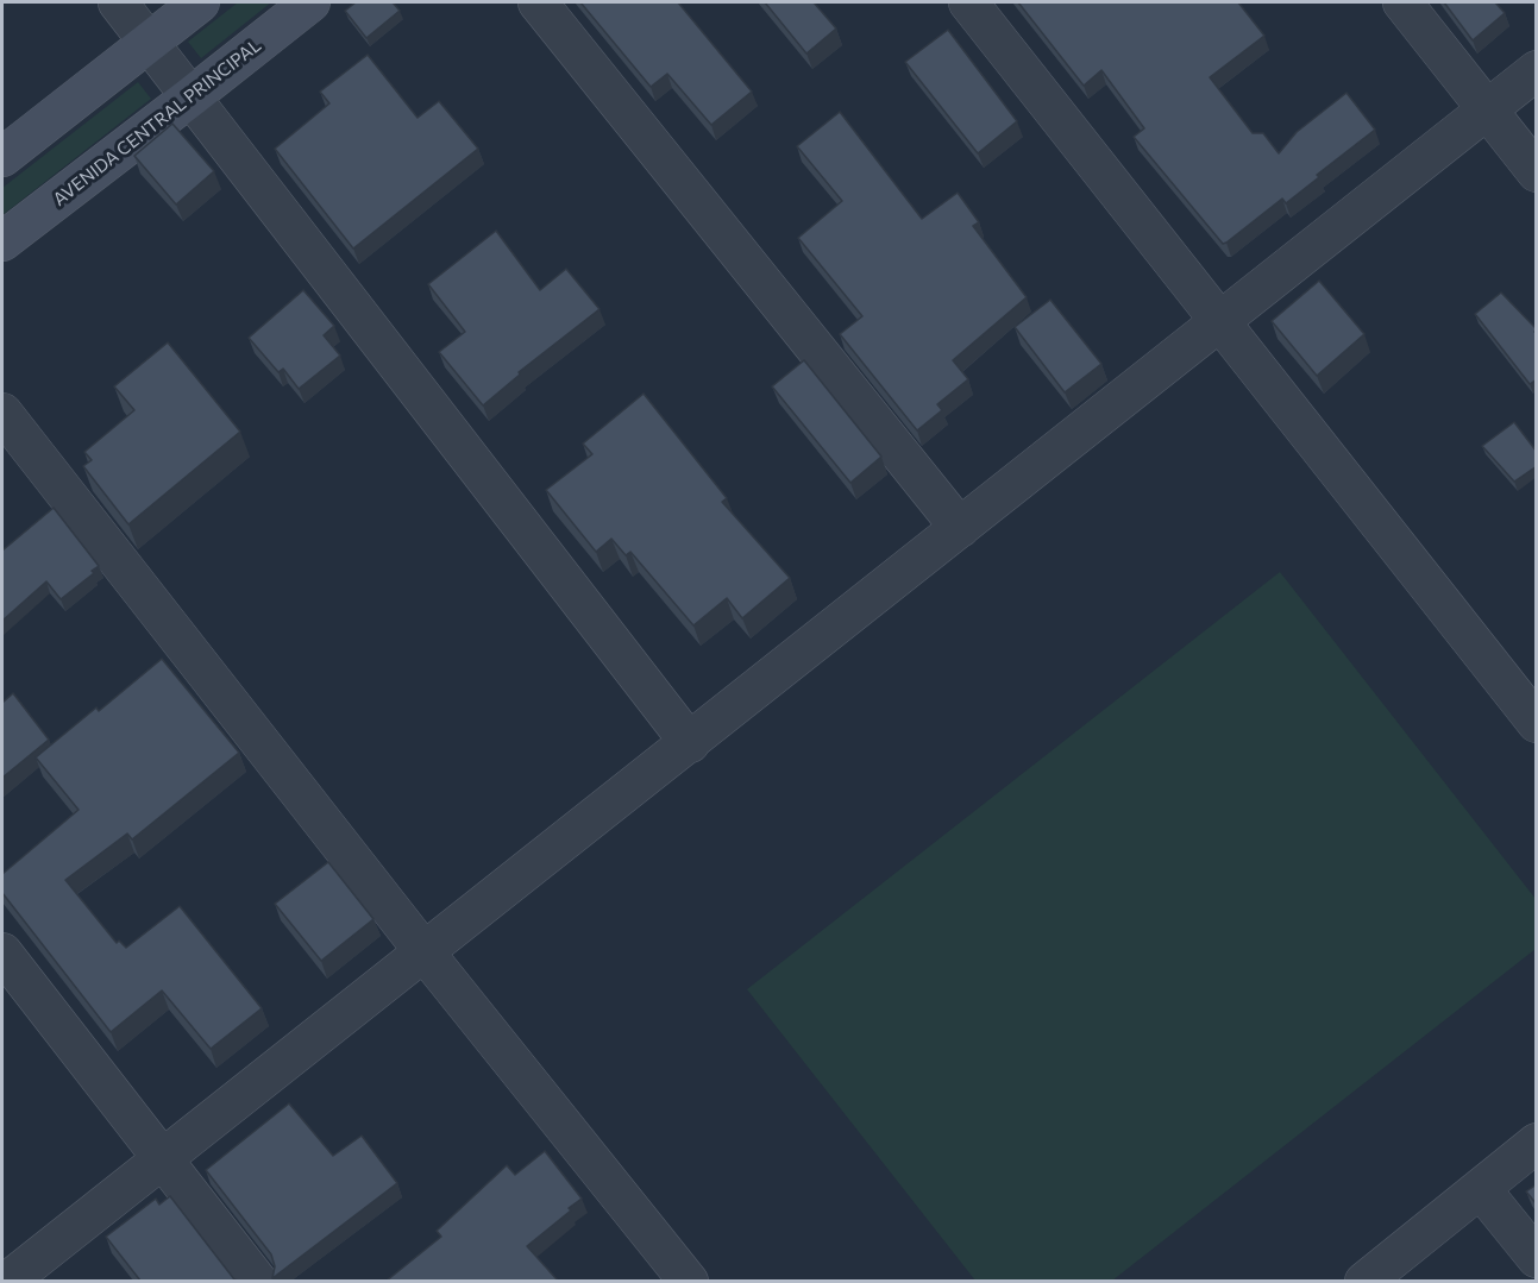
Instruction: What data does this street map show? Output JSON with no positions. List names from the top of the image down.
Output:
{
  "streets": {
    "street": ["AVENIDA CENTRAL PRINCIPAL"]
  }
}
